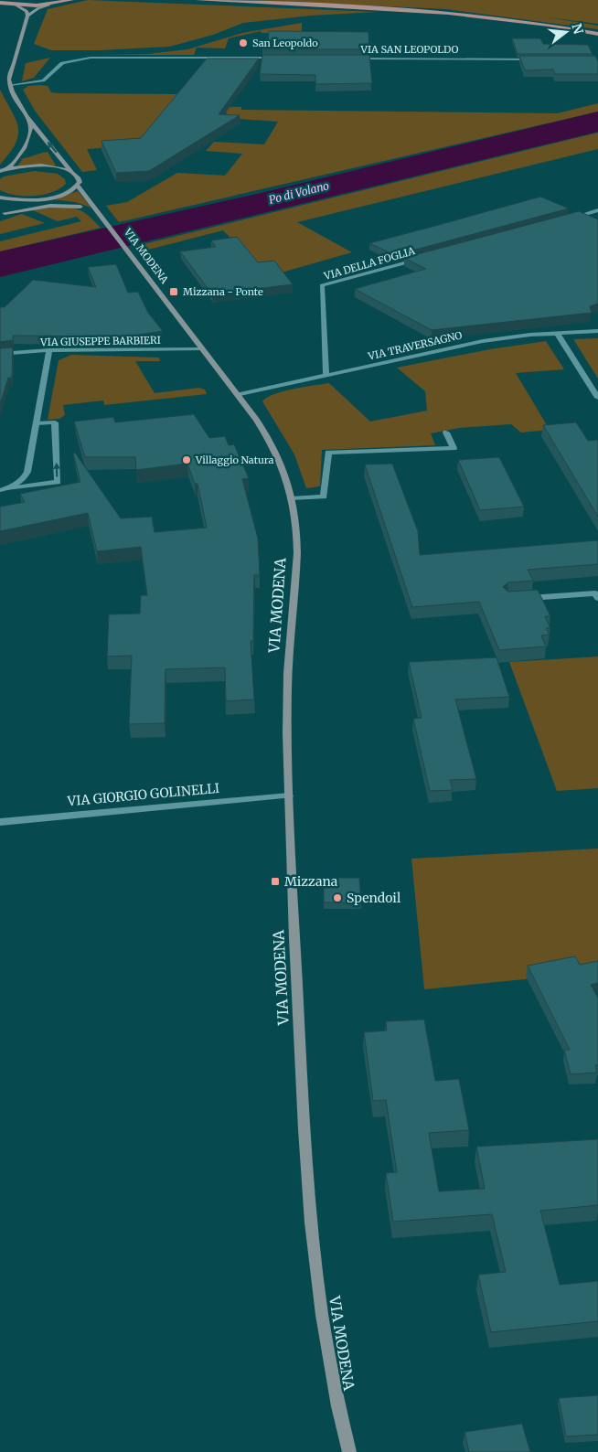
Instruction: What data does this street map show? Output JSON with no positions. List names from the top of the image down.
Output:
{
  "streets": {
    "main road": ["VIA MODENA"],
    "street": [
      "VIA SAN LEOPOLDO",
      "VIA DELLA FOGLIA",
      "VIA GIUSEPPE BARBIERI",
      "VIA TRAVERSAGNO",
      "VIA GIORGIO GOLINELLI"
    ]
  },
  "crossings": [
    ["VIA MODENA", "VIA GIUSEPPE BARBIERI"],
    ["VIA MODENA", "VIA TRAVERSAGNO"],
    ["VIA MODENA", "VIA GIORGIO GOLINELLI"],
    ["VIA DELLA FOGLIA", "VIA TRAVERSAGNO"]
  ],
  "water": ["Po di Volano"],
  "places": {
    "other": ["San Leopoldo", "Villaggio Natura", "Spendoil"],
    "transit": ["Mizzana - Ponte", "Mizzana"]
  },
  "north": "right"
}
